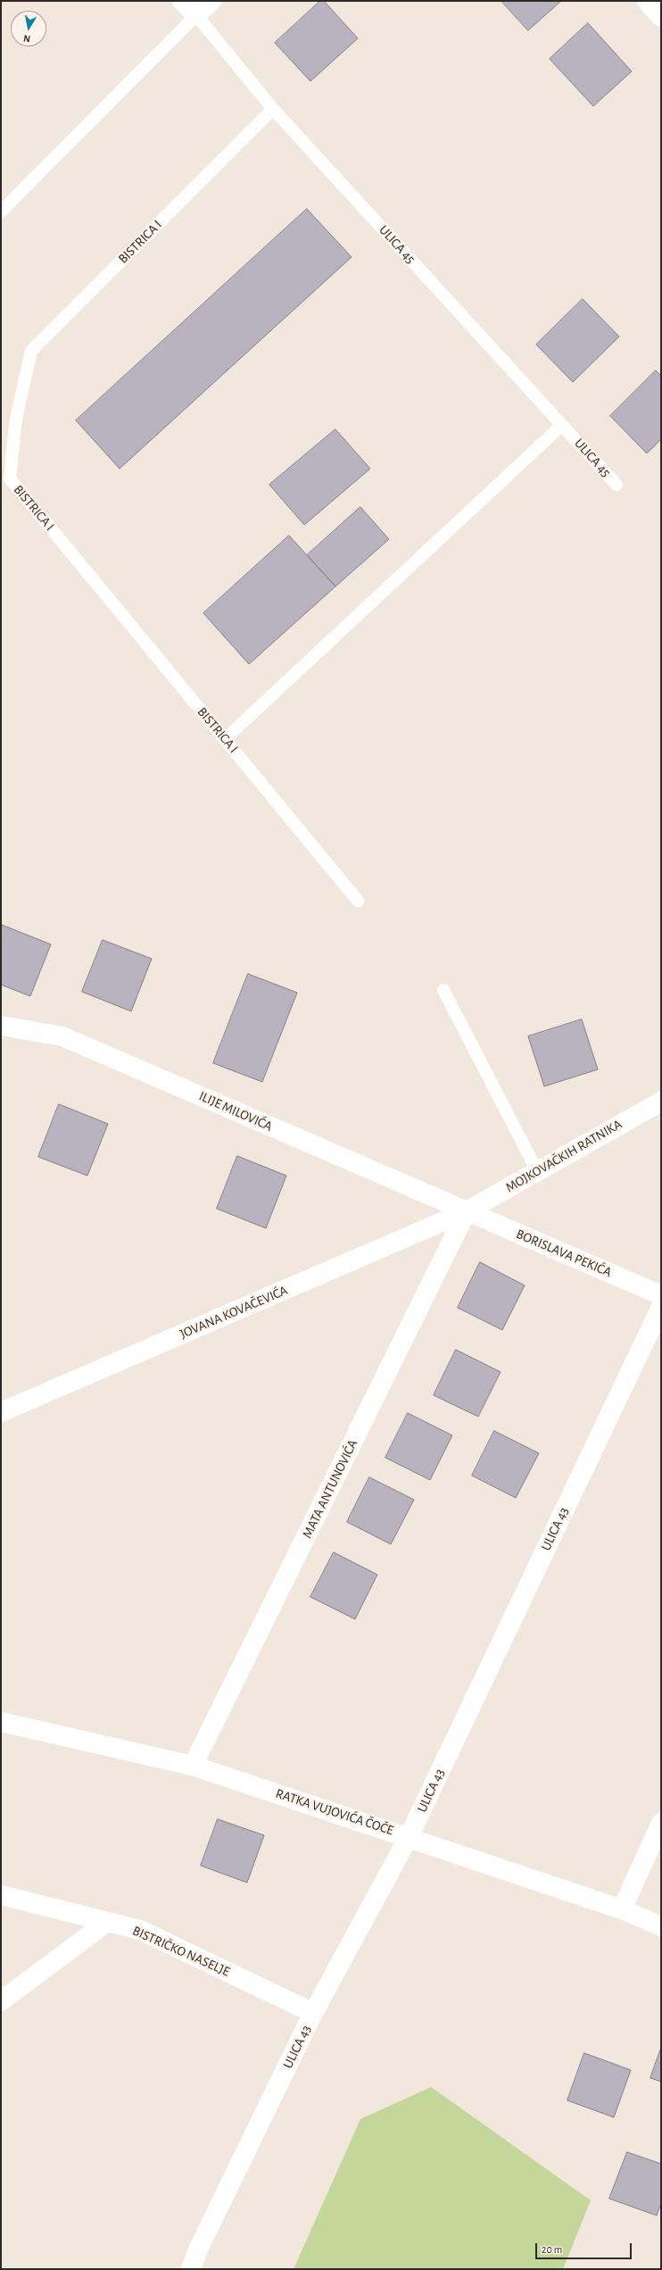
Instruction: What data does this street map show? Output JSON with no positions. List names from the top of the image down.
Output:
{
  "streets": {
    "street": [
      "ULICA 45",
      "ILIJE MILOVIĆA",
      "MOJKOVAČKIH RATNIKA",
      "BORISLAVA PEKIĆA",
      "JOVANA KOVAČEVIĆA",
      "MATA ANTUNOVIĆA",
      "ULICA 43",
      "RATKA VUJOVIĆA ČOČE",
      "BISTRIČKO NASELJE"
    ],
    "lane": ["BISTRICA I"]
  },
  "crossings": [
    ["BISTRICA I", "ULICA 45"],
    ["ILIJE MILOVIĆA", "MOJKOVAČKIH RATNIKA"],
    ["ILIJE MILOVIĆA", "BORISLAVA PEKIĆA"],
    ["ILIJE MILOVIĆA", "JOVANA KOVAČEVIĆA"],
    ["ILIJE MILOVIĆA", "MATA ANTUNOVIĆA"],
    ["MOJKOVAČKIH RATNIKA", "BORISLAVA PEKIĆA"],
    ["MOJKOVAČKIH RATNIKA", "JOVANA KOVAČEVIĆA"],
    ["MOJKOVAČKIH RATNIKA", "MATA ANTUNOVIĆA"],
    ["BORISLAVA PEKIĆA", "JOVANA KOVAČEVIĆA"],
    ["BORISLAVA PEKIĆA", "MATA ANTUNOVIĆA"],
    ["JOVANA KOVAČEVIĆA", "MATA ANTUNOVIĆA"],
    ["MATA ANTUNOVIĆA", "RATKA VUJOVIĆA ČOČE"],
    ["ULICA 43", "RATKA VUJOVIĆA ČOČE"],
    ["ULICA 43", "BISTRIČKO NASELJE"]
  ],
  "scale_bar": "20 m",
  "north": "bottom"
}
